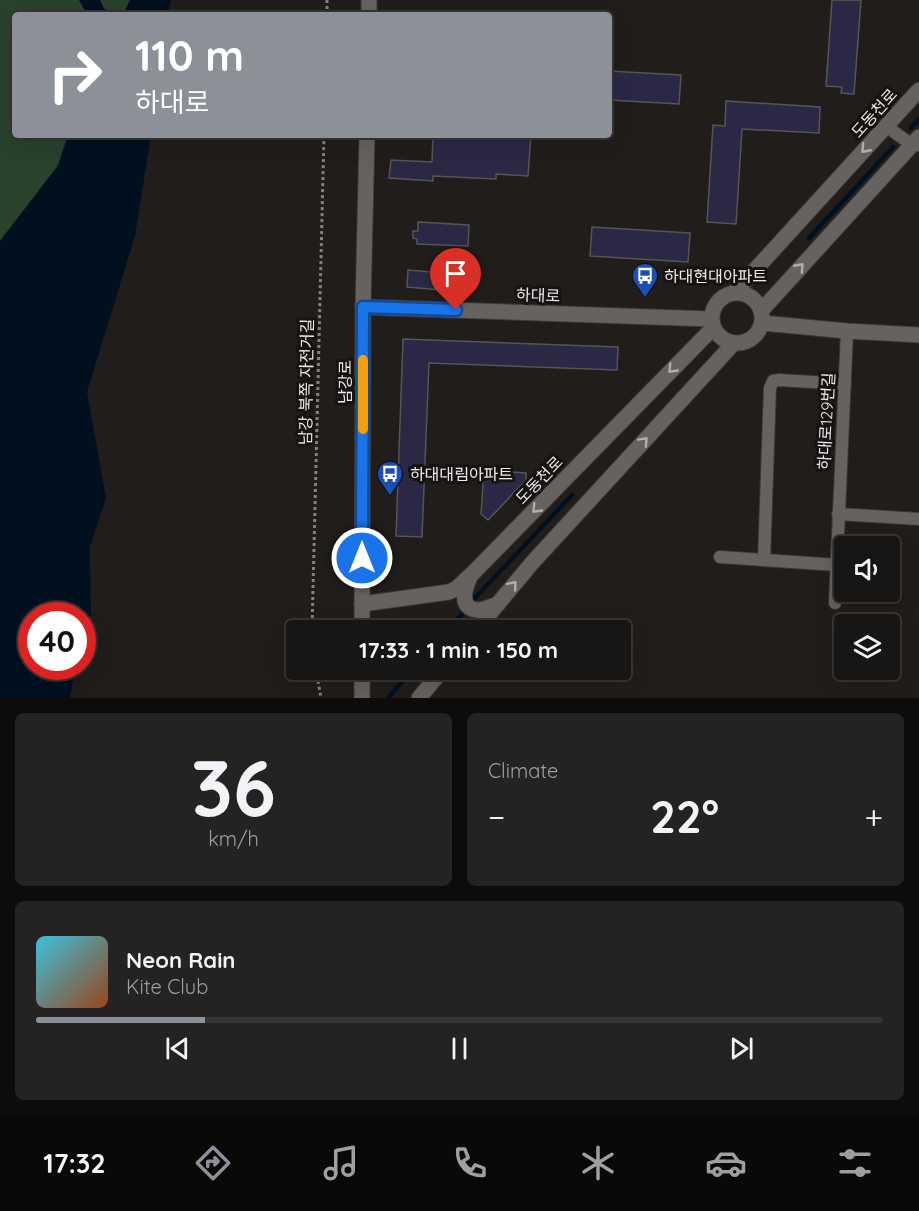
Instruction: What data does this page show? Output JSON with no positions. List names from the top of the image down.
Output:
{
  "streets": {
    "street": [
      "도동천로",
      "하대로",
      "남강로",
      "하대로129번길"
    ],
    "path": ["남강 북쪽 자전거길"]
  },
  "crossings": [
    ["도동천로", "하대로"],
    ["도동천로", "남강로"],
    ["하대로", "남강로"]
  ],
  "places": {
    "bus stop": ["하대현대아파트", "하대대림아파트"]
  },
  "page": {
    "turn": ["110 m", "하대로"],
    "limit": "40",
    "trip": "17:33 · 1 min · 150 m",
    "tile": [
      ["36", "km/h"],
      "Climate"
    ],
    "heat": ["−", "22°", "+"],
    "song": ["Neon Rain", "Kite Club"],
    "tabs": "17:32"
  }
}
